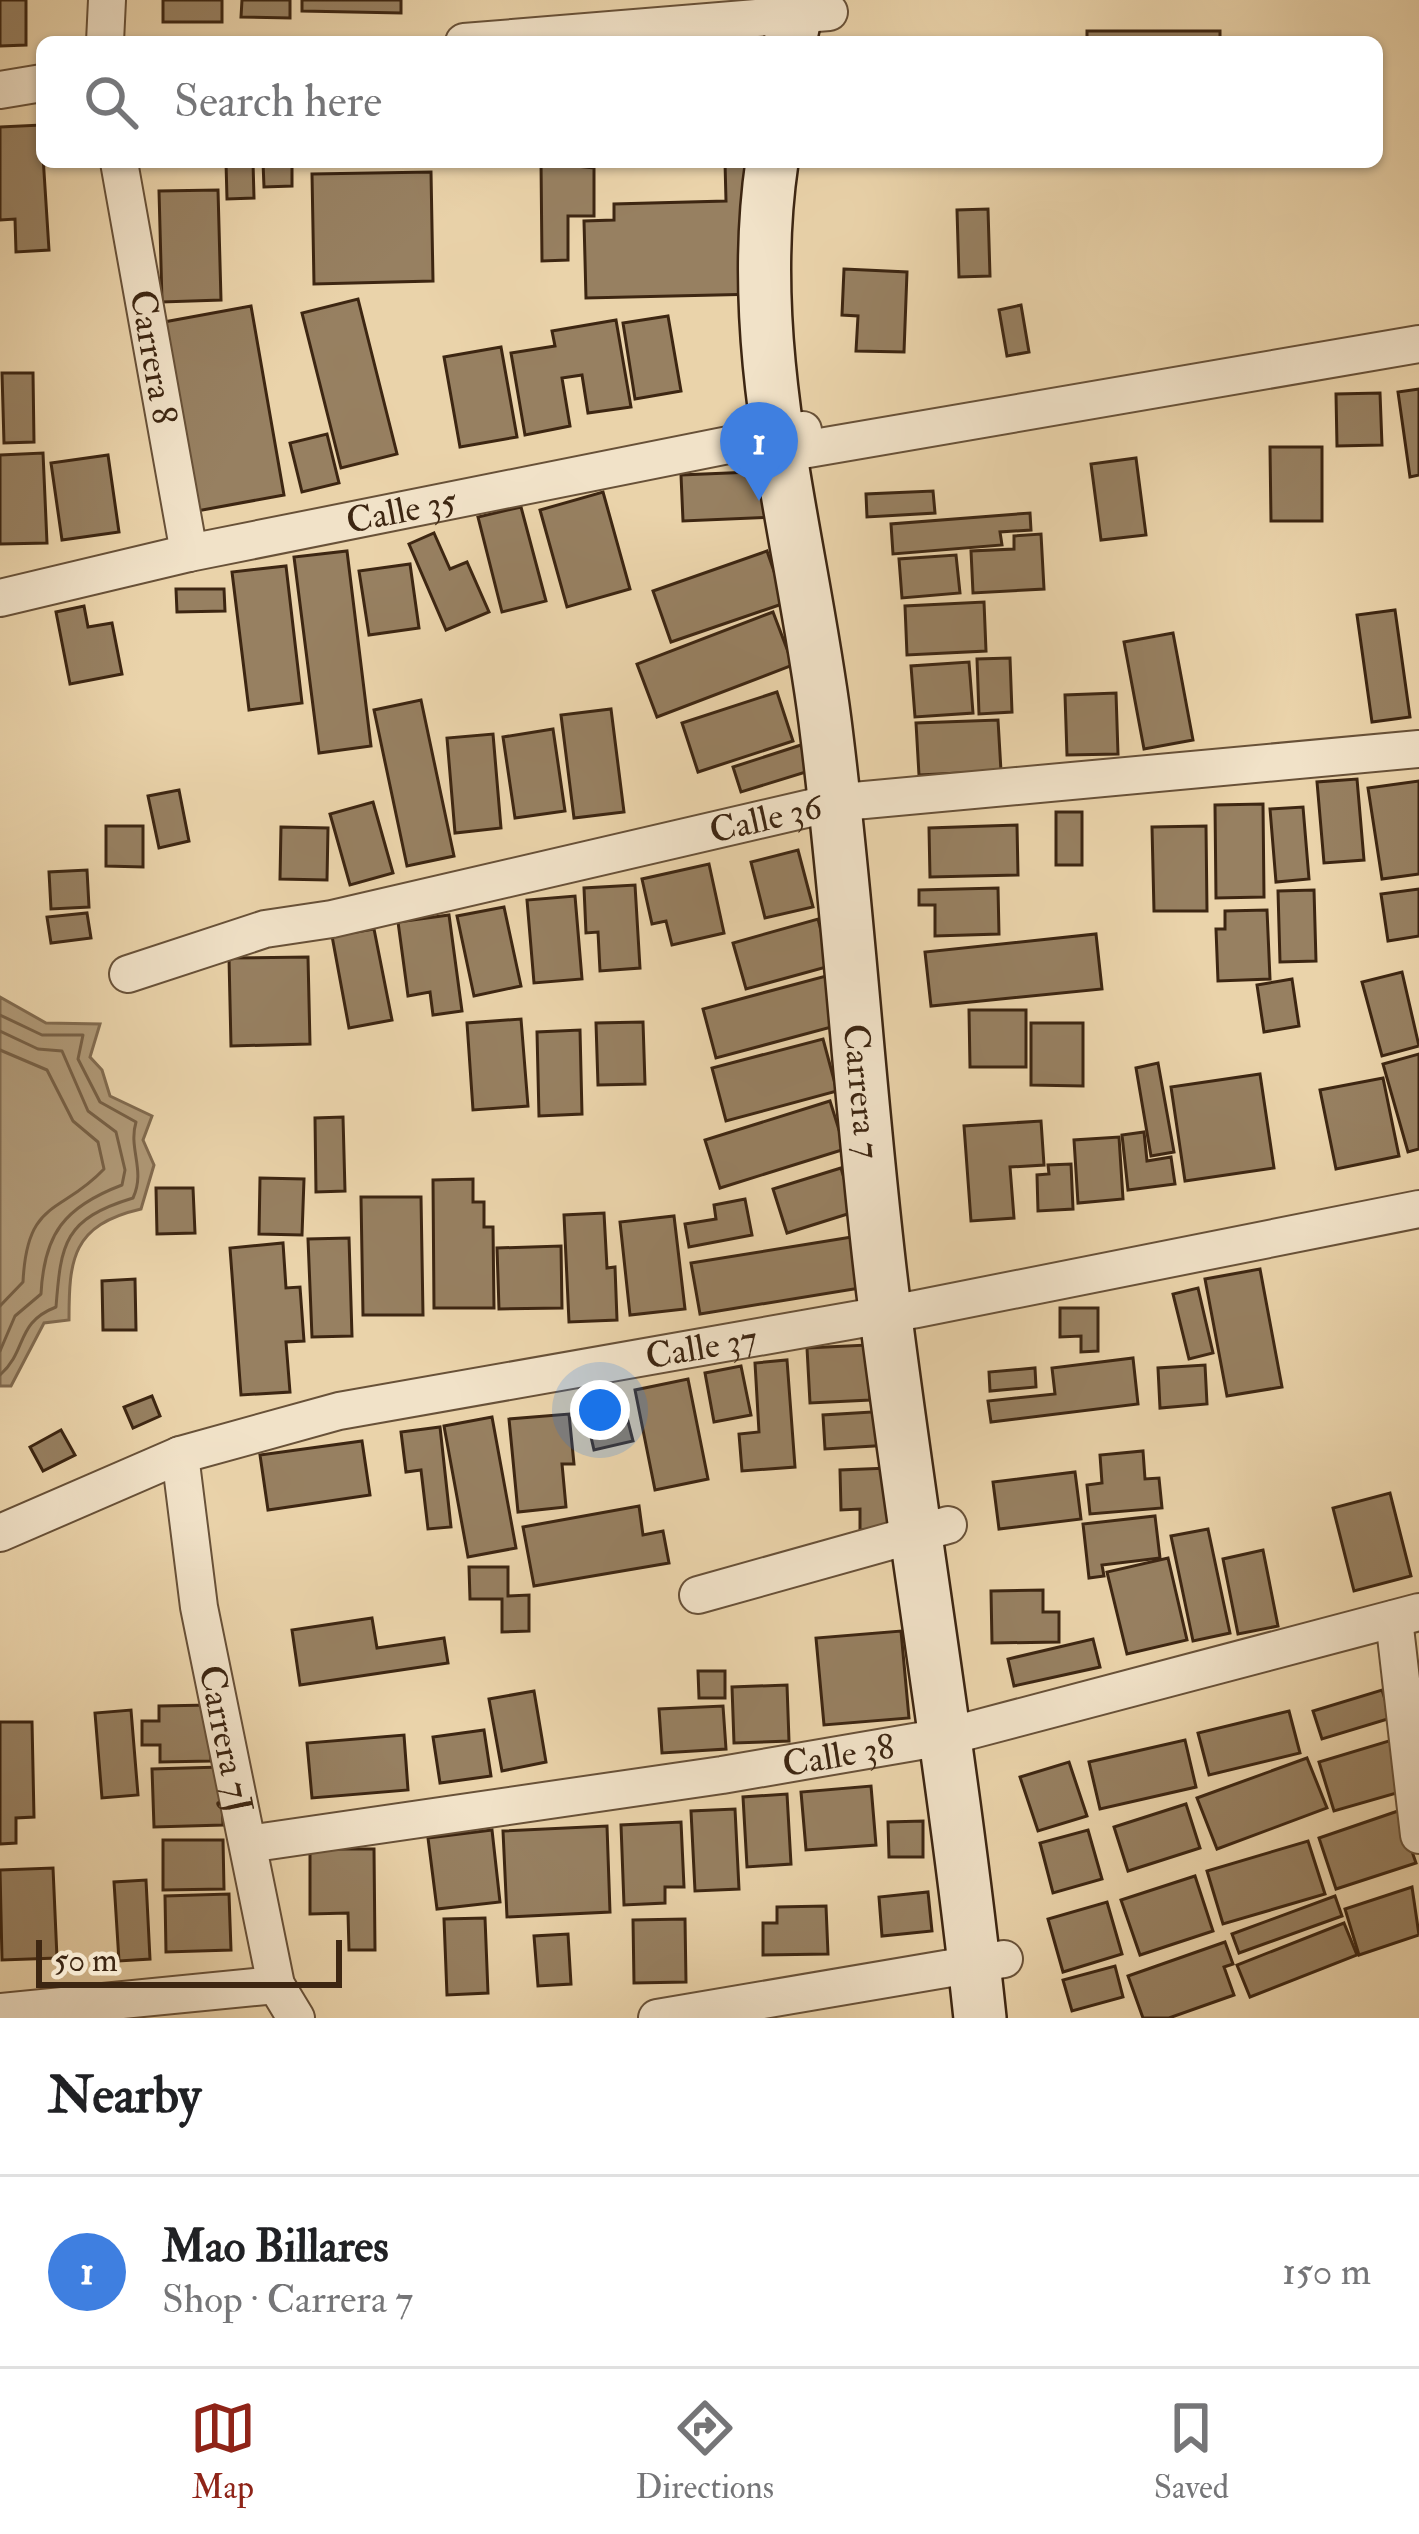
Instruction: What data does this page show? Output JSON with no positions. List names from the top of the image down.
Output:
{
  "streets": {
    "street": [
      "Carrera 8",
      "Calle 35",
      "Calle 36",
      "Carrera 7",
      "Calle 37",
      "Carrera 7J",
      "Calle 38"
    ]
  },
  "crossings": [
    ["Carrera 8", "Calle 35"],
    ["Calle 35", "Carrera 7"],
    ["Calle 36", "Carrera 7"],
    ["Carrera 7", "Calle 37"],
    ["Carrera 7", "Calle 38"],
    ["Calle 37", "Carrera 7J"],
    ["Carrera 7J", "Calle 38"]
  ],
  "scale_bar": "50 m",
  "page": {
    "search": "Search here",
    "pins": "1",
    "scale": "50 m",
    "heading": "Nearby",
    "list": [
      {
        "mark": "1",
        "name": "Mao Billares",
        "note": "Shop · Carrera 7",
        "value": "150 m"
      }
    ],
    "nav": ["Map", "Directions", "Saved"]
  }
}
